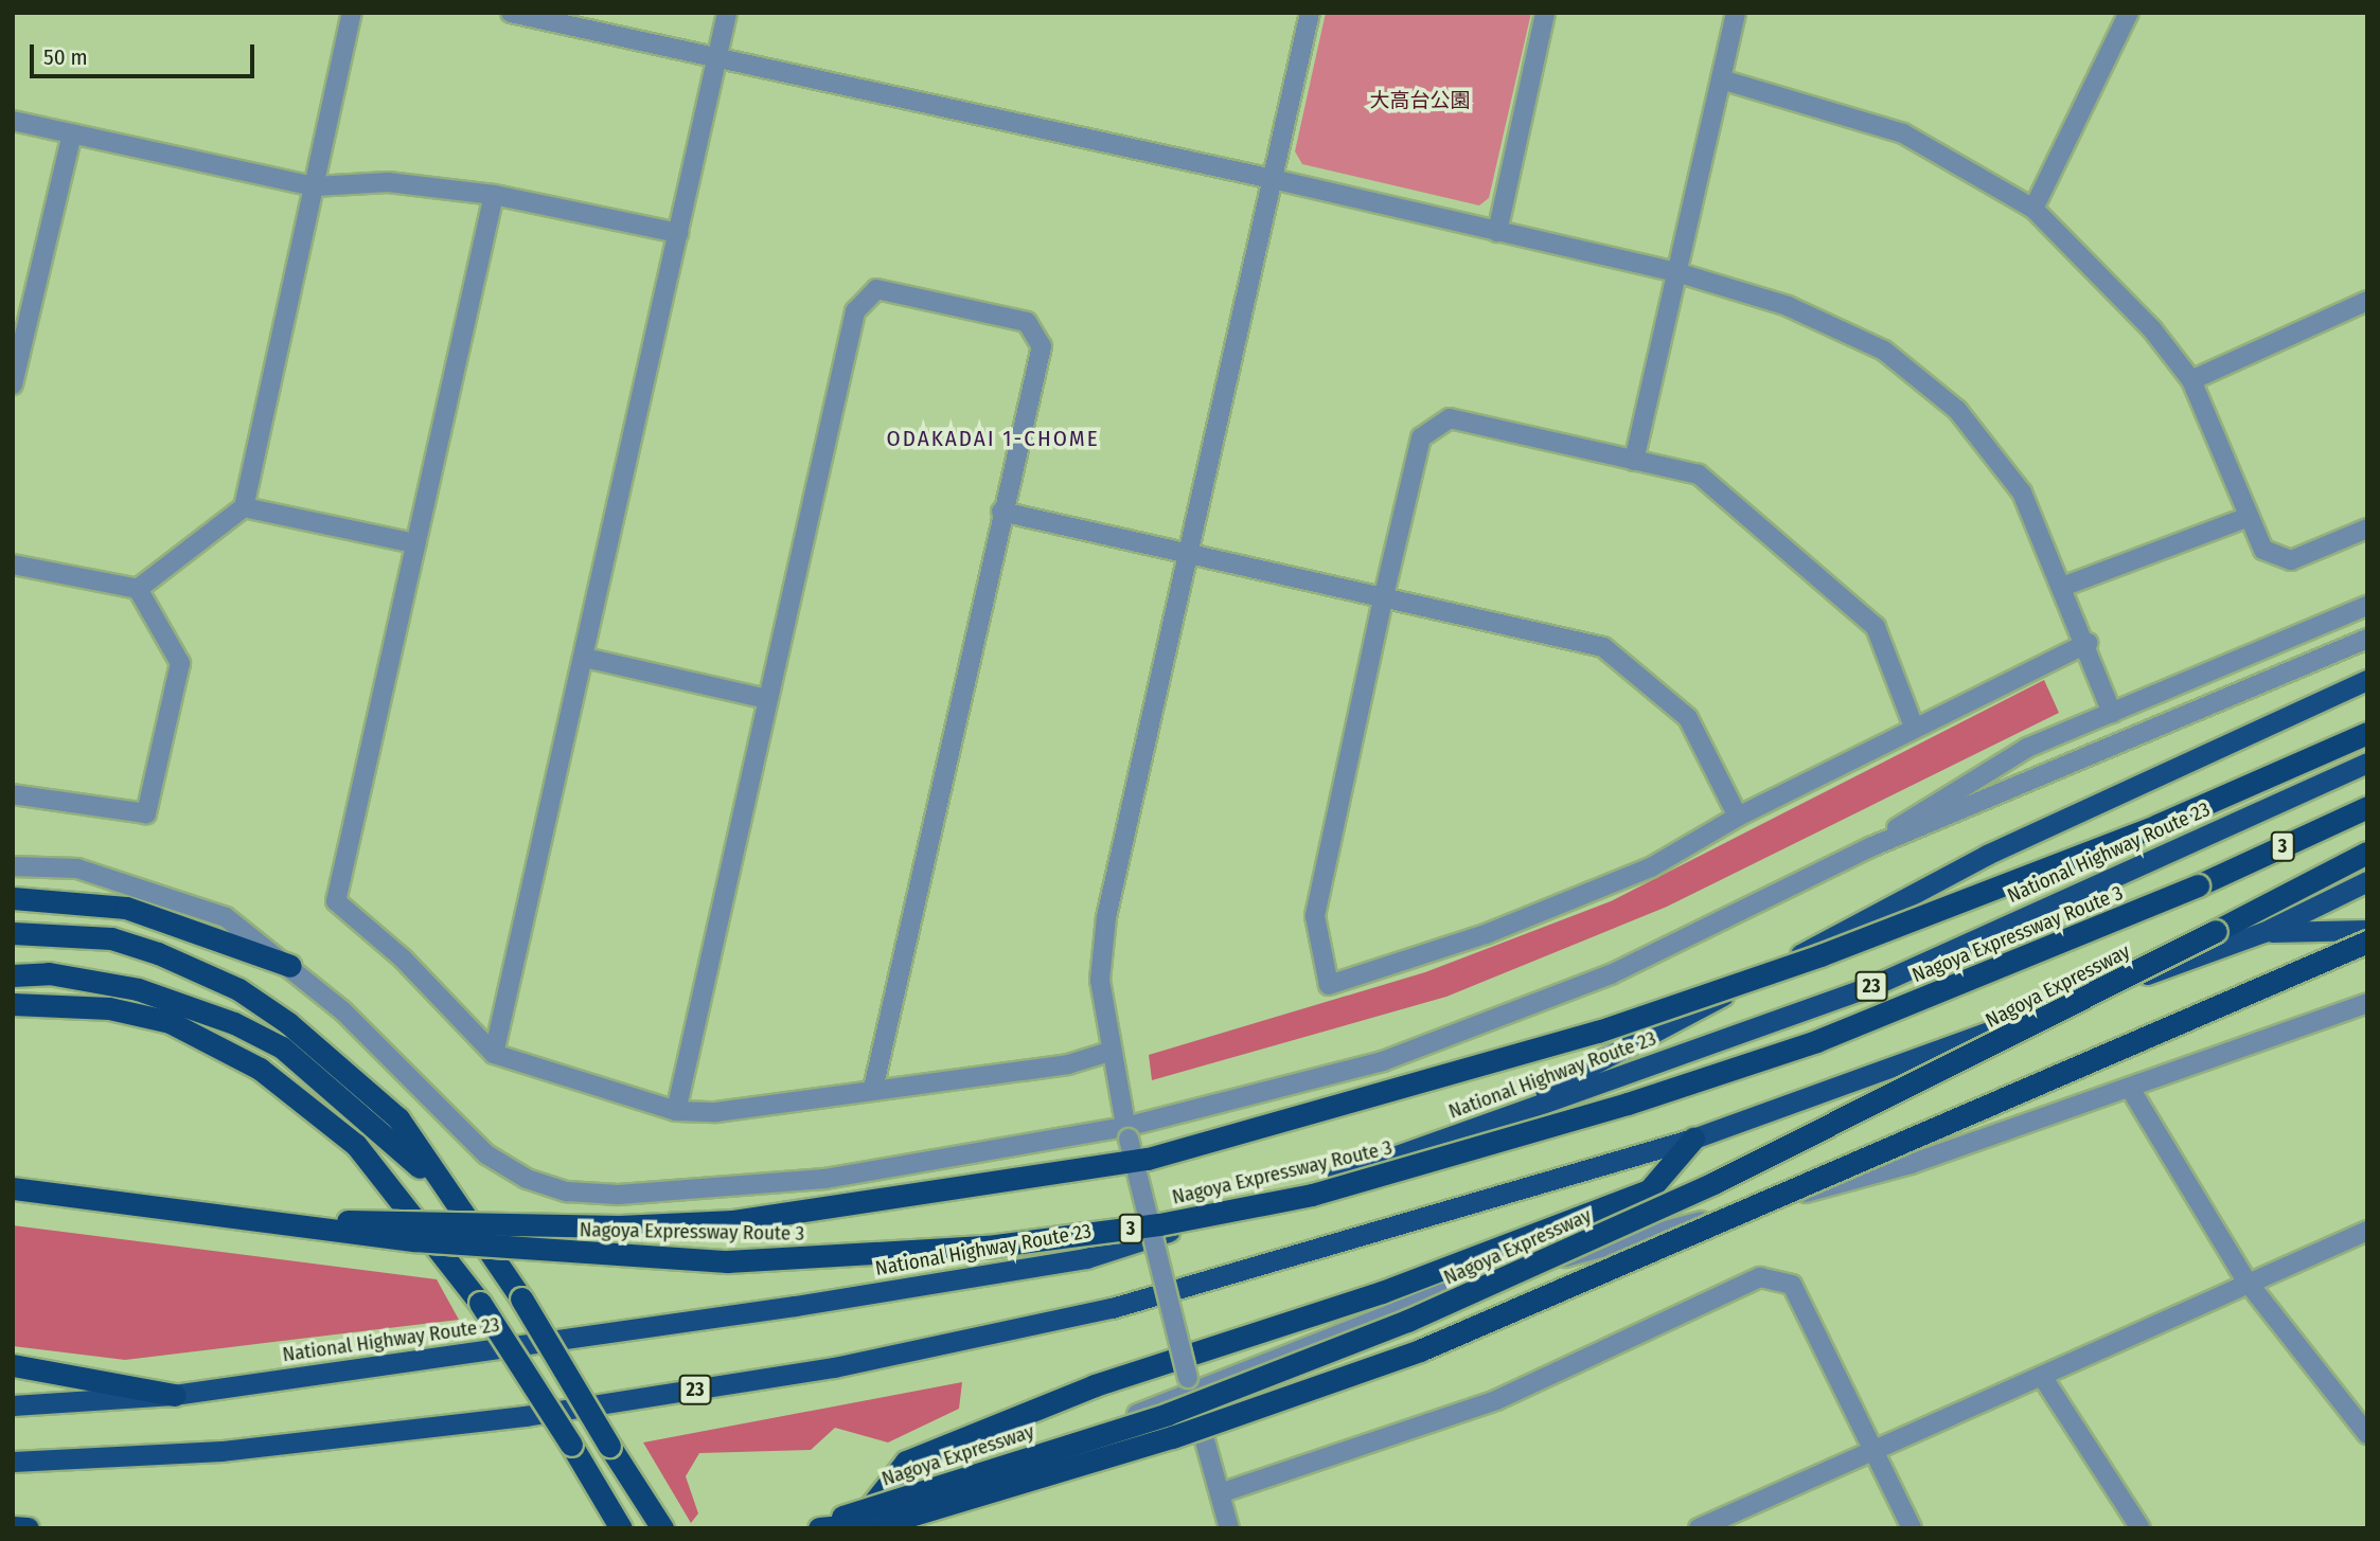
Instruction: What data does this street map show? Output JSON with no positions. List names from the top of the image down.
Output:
{
  "streets": {
    "highway": [
      "3",
      "National Highway Route 23",
      "Nagoya Expressway Route 3",
      "23",
      "Nagoya Expressway"
    ]
  },
  "districts": ["ODAKADAI 1-CHOME"],
  "parks": ["大高台公園"],
  "scale_bar": "50 m"
}
